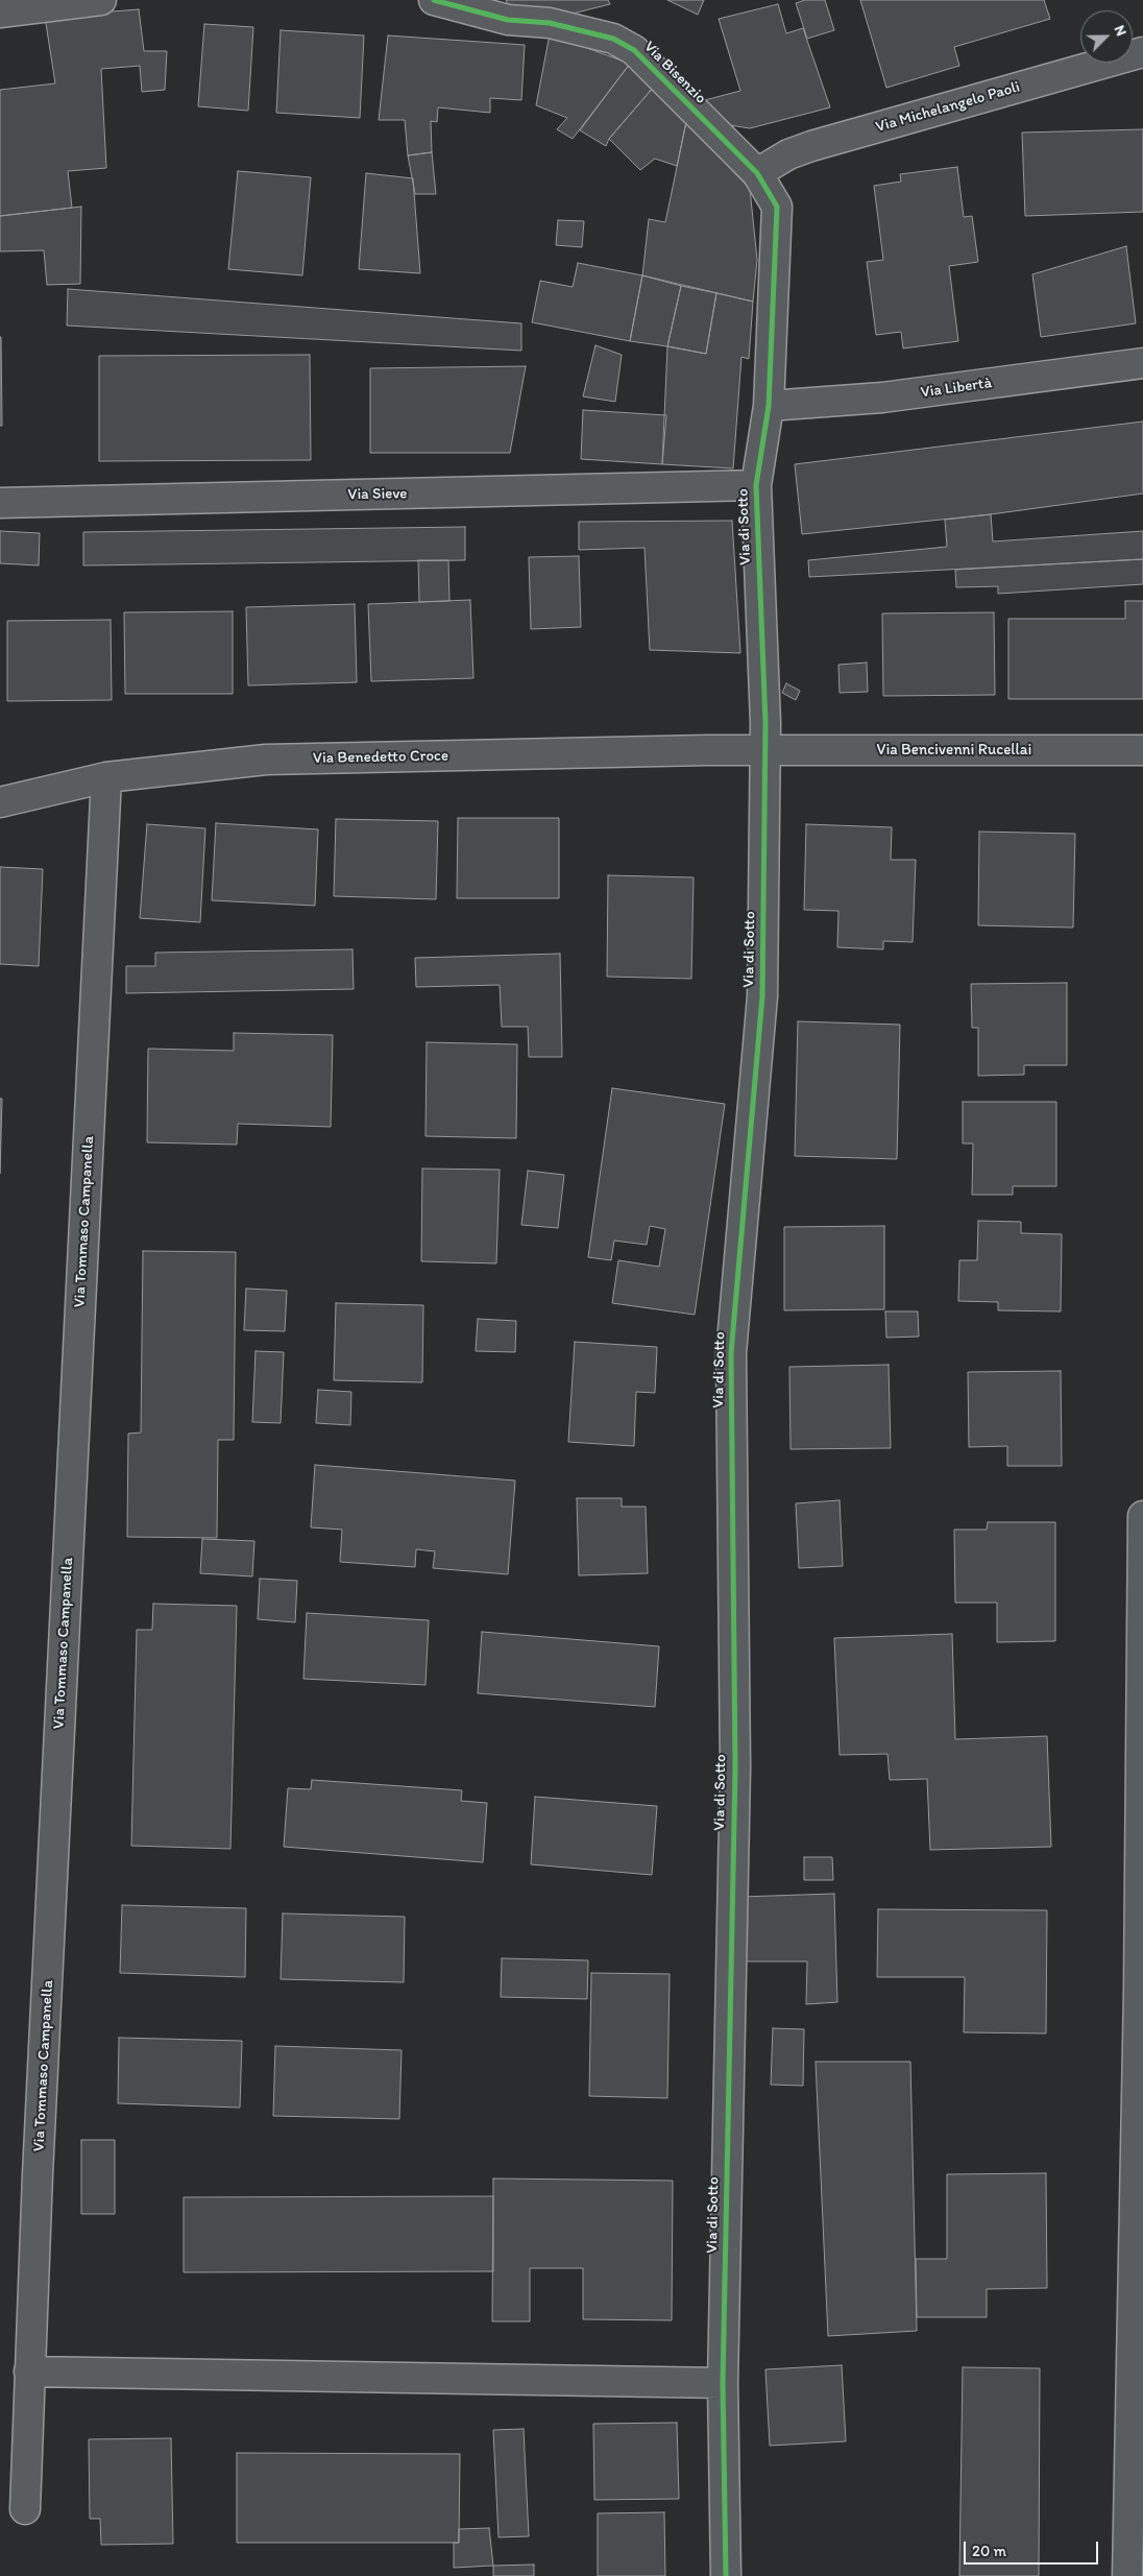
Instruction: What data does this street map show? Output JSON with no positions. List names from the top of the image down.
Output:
{
  "streets": {
    "street": [
      "Via Bisenzio",
      "Via Michelangelo Paoli",
      "Via Libertà",
      "Via Sieve",
      "Via di Sotto",
      "Via Bencivenni Rucellai",
      "Via Benedetto Croce",
      "Via Tommaso Campanella"
    ]
  },
  "crossings": [
    ["Via Bisenzio", "Via Michelangelo Paoli"],
    ["Via Bisenzio", "Via di Sotto"],
    ["Via Michelangelo Paoli", "Via di Sotto"],
    ["Via Libertà", "Via di Sotto"],
    ["Via Sieve", "Via di Sotto"],
    ["Via di Sotto", "Via Bencivenni Rucellai"],
    ["Via di Sotto", "Via Benedetto Croce"],
    ["Via Bencivenni Rucellai", "Via Benedetto Croce"],
    ["Via Benedetto Croce", "Via Tommaso Campanella"]
  ],
  "scale_bar": "20 m",
  "north": "top right"
}
